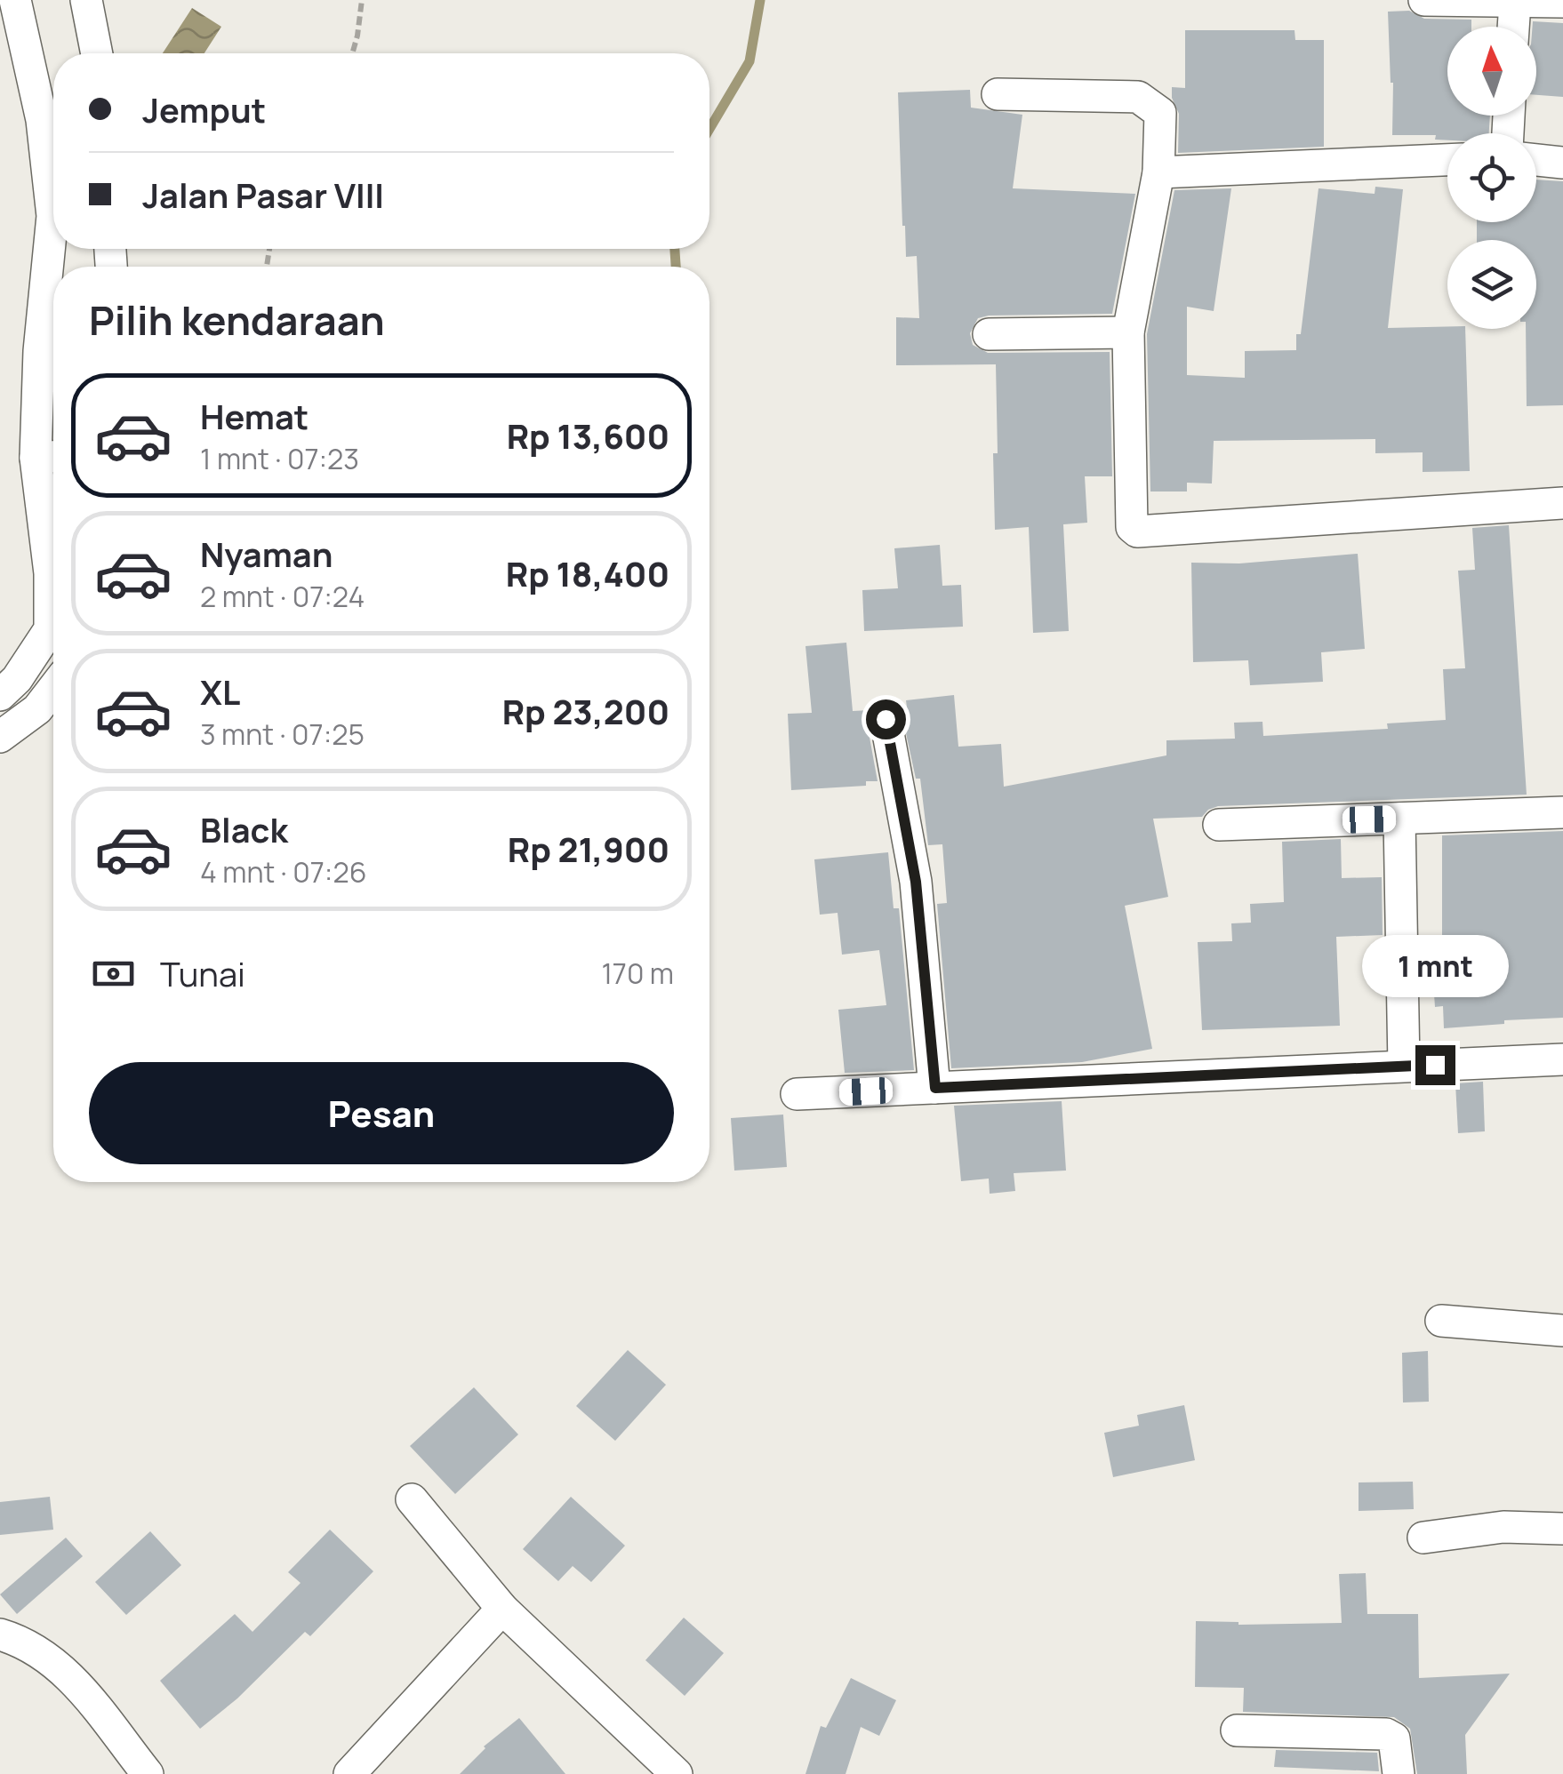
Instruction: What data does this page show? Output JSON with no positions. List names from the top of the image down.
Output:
{
  "north": "top",
  "page": {
    "banner": ["Jemput", "Jalan Pasar VIII"],
    "heading": "Pilih kendaraan",
    "list": [
      {
        "name": "Hemat",
        "note": "1 mnt · 07:23",
        "value": "Rp 13,600"
      },
      {
        "name": "Nyaman",
        "note": "2 mnt · 07:24",
        "value": "Rp 18,400"
      },
      {
        "name": "XL",
        "note": "3 mnt · 07:25",
        "value": "Rp 23,200"
      },
      {
        "name": "Black",
        "note": "4 mnt · 07:26",
        "value": "Rp 21,900"
      }
    ],
    "pay": ["Tunai", "170 m"],
    "bubble": "1 mnt",
    "buttons": "Pesan"
  }
}
